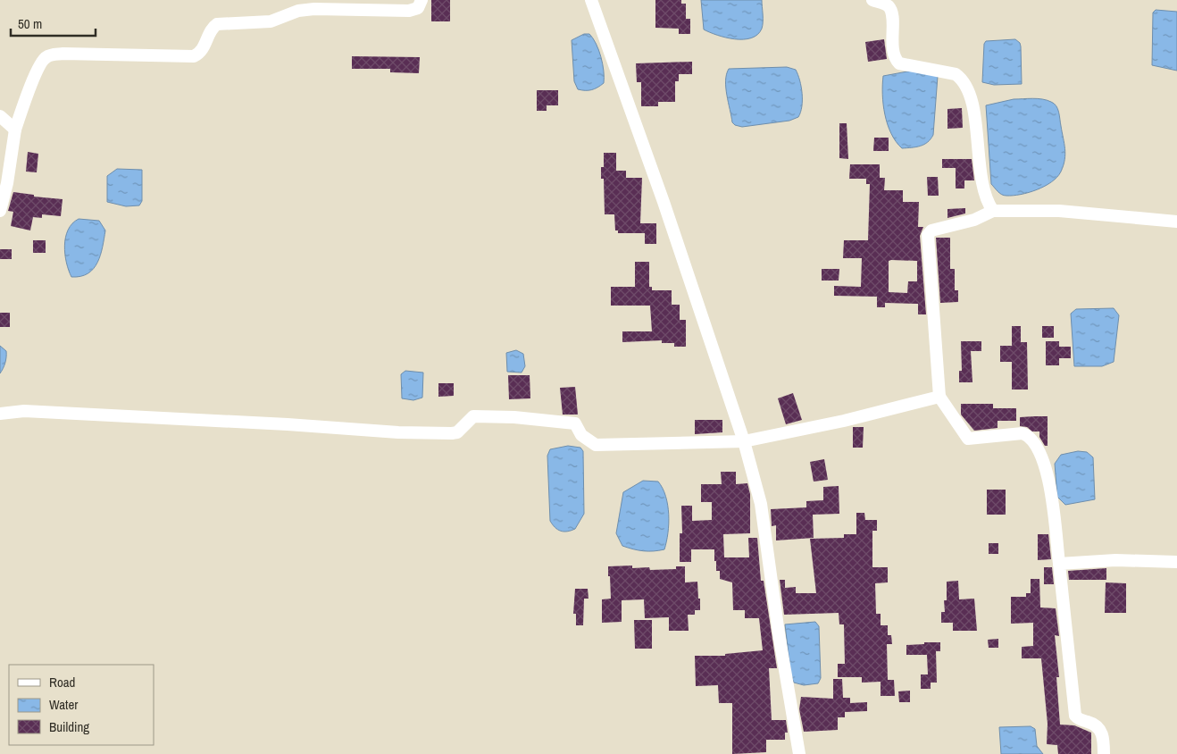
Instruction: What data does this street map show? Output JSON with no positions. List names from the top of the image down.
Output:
{
  "legend": ["Road", "Water", "Building"],
  "scale_bar": "50 m"
}
